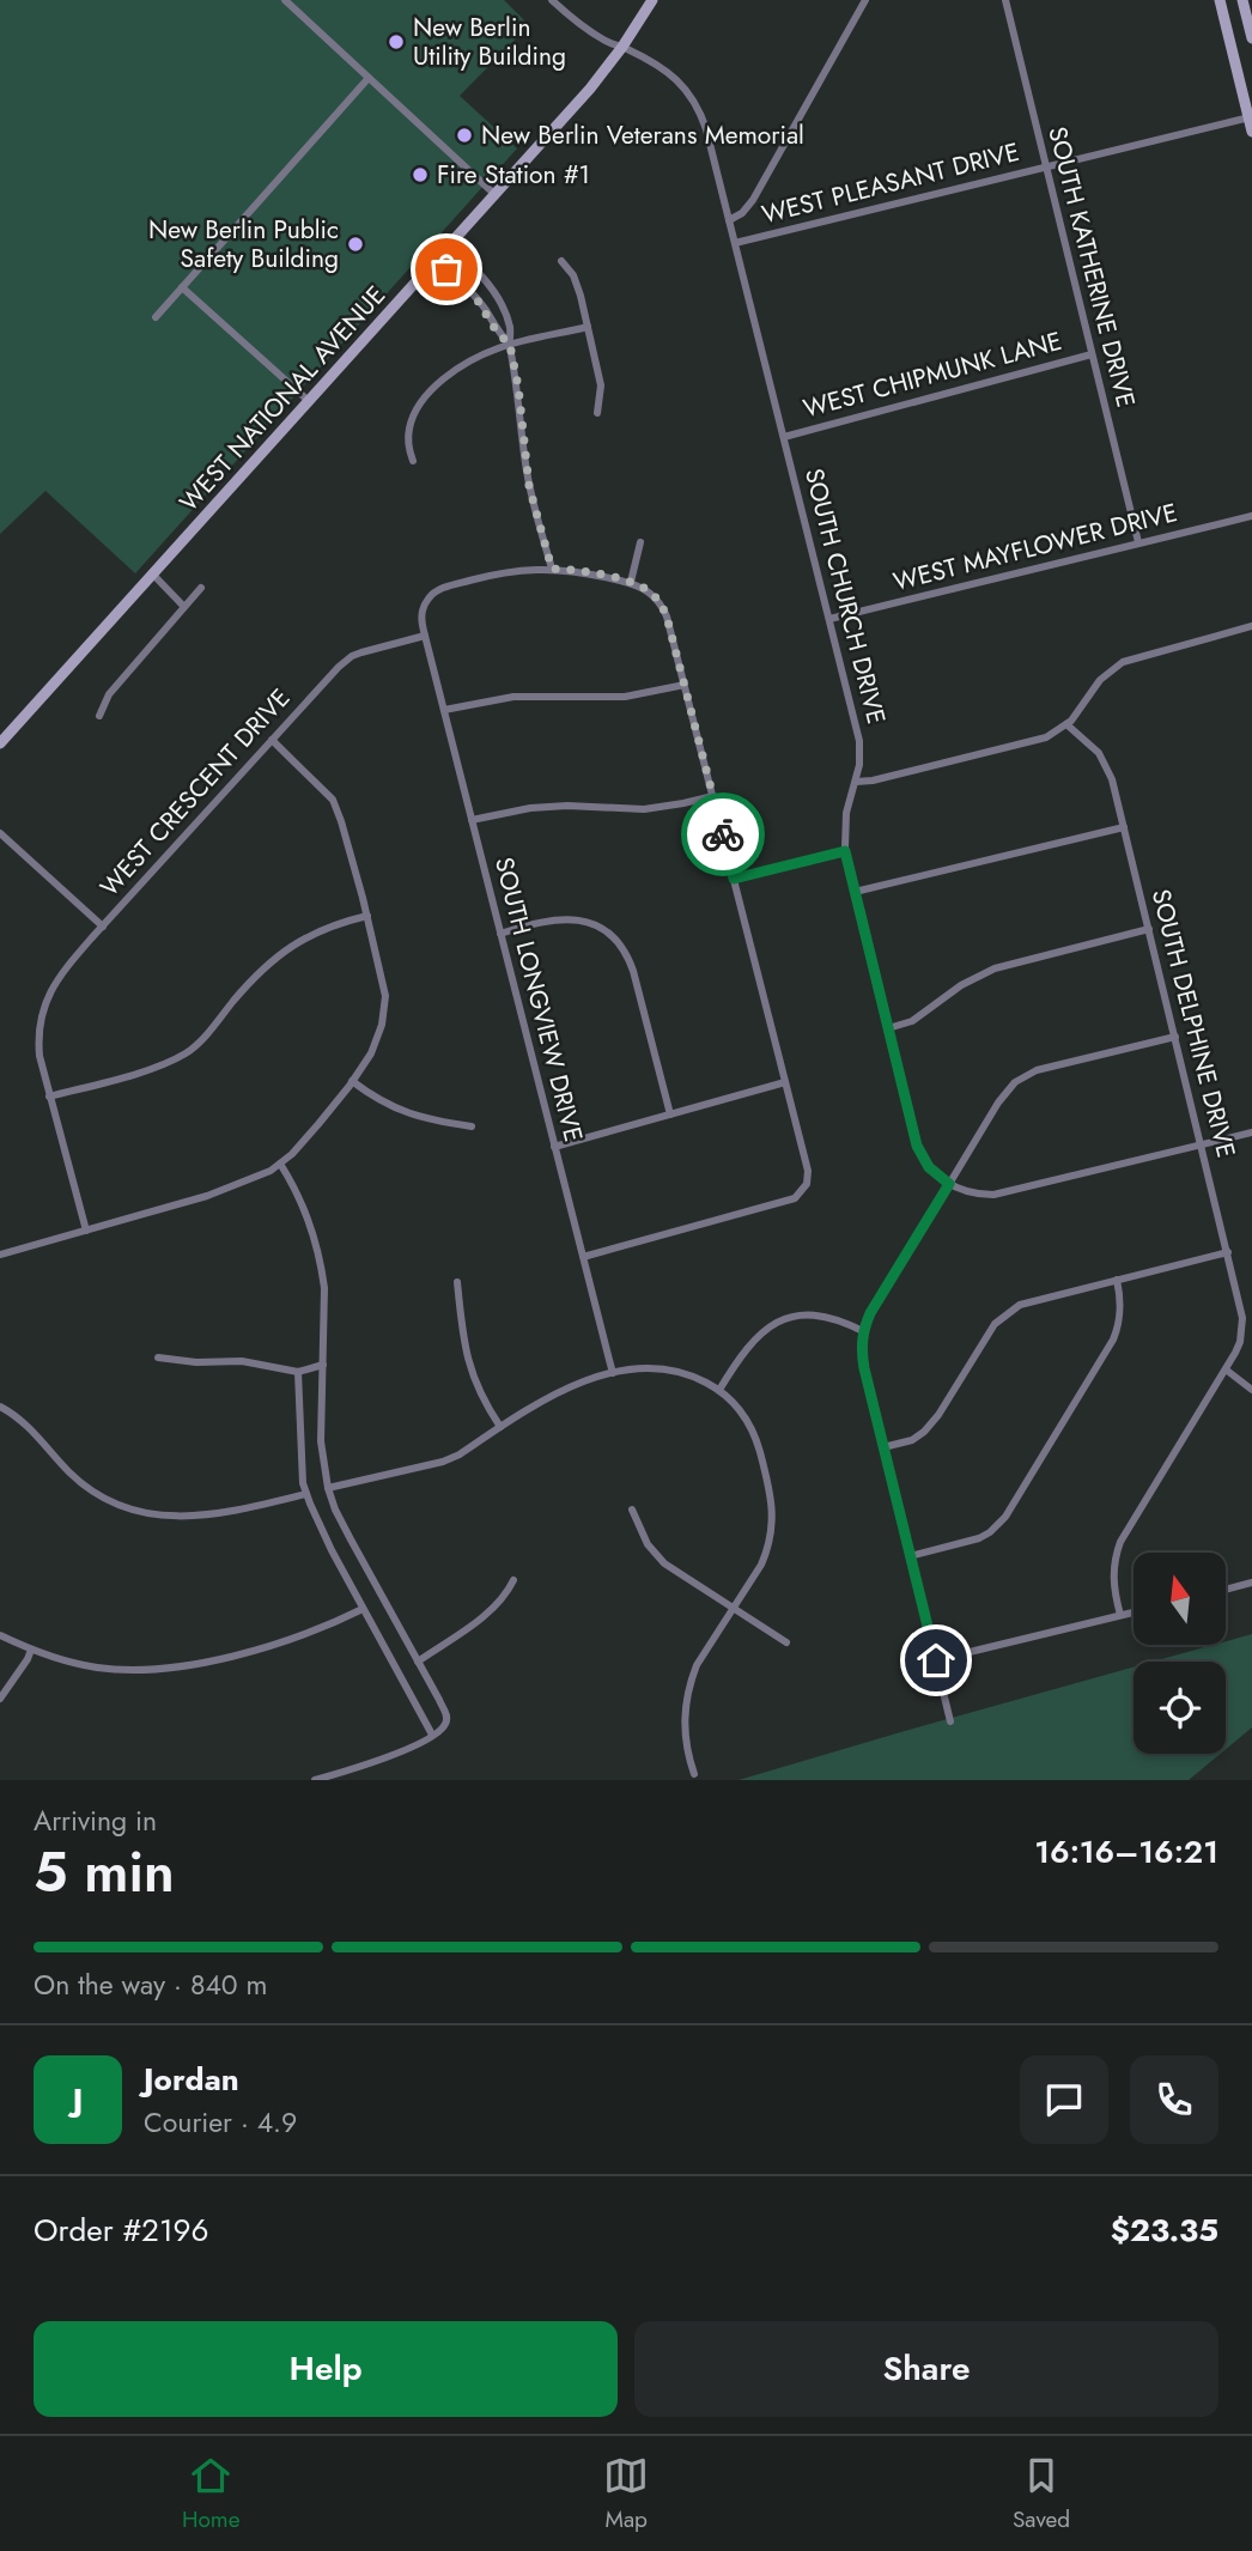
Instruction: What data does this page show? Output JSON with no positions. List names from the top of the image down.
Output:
{
  "streets": {
    "main road": ["WEST NATIONAL AVENUE"],
    "street": [
      "WEST PLEASANT DRIVE",
      "SOUTH KATHERINE DRIVE",
      "WEST CHIPMUNK LANE",
      "WEST MAYFLOWER DRIVE",
      "SOUTH CHURCH DRIVE",
      "WEST CRESCENT DRIVE",
      "SOUTH LONGVIEW DRIVE",
      "SOUTH DELPHINE DRIVE"
    ]
  },
  "crossings": [
    ["WEST PLEASANT DRIVE", "SOUTH KATHERINE DRIVE"],
    ["WEST PLEASANT DRIVE", "SOUTH CHURCH DRIVE"],
    ["SOUTH KATHERINE DRIVE", "WEST CHIPMUNK LANE"],
    ["SOUTH KATHERINE DRIVE", "WEST MAYFLOWER DRIVE"],
    ["WEST CHIPMUNK LANE", "SOUTH CHURCH DRIVE"],
    ["WEST NATIONAL AVENUE", "SOUTH CHURCH DRIVE"],
    ["WEST MAYFLOWER DRIVE", "SOUTH CHURCH DRIVE"],
    ["WEST CRESCENT DRIVE", "SOUTH LONGVIEW DRIVE"]
  ],
  "places": [
    "New Berlin Utility Building",
    "New Berlin Veterans Memorial",
    "Fire Station #1",
    "New Berlin Public Safety Building"
  ],
  "north": "top",
  "page": {
    "heading": ["5 min", "Arriving in", "16:16–16:21"],
    "panel": [
      "Jordan",
      "Courier · 4.9",
      "Order #2196",
      "$23.35"
    ],
    "bar": "On the way · 840 m",
    "round": "J",
    "buttons": ["Help", "Share"],
    "tabs": ["Home", "Map", "Saved"]
  }
}
